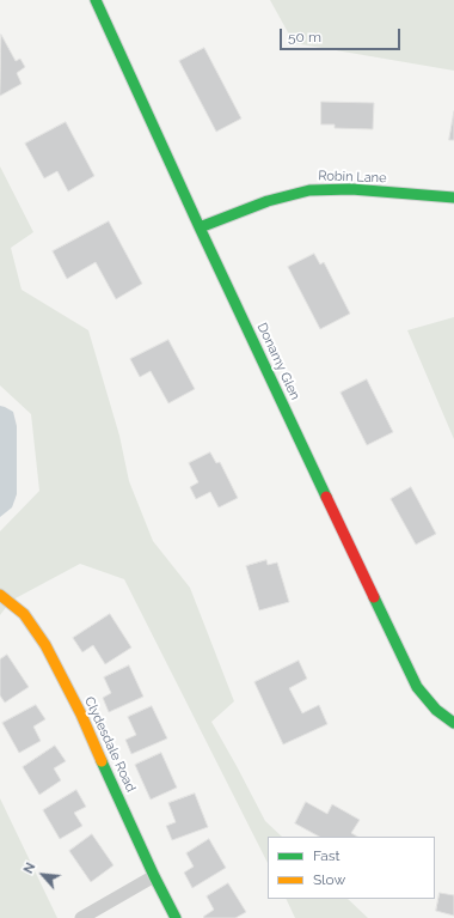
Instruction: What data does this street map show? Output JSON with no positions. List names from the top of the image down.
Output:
{
  "streets": {
    "street": ["Robin Lane", "Donamy Glen", "Clydesdale Road"]
  },
  "crossings": [
    ["Robin Lane", "Donamy Glen"]
  ],
  "legend": ["Fast", "Slow"],
  "scale_bar": "50 m",
  "north": "top left"
}
